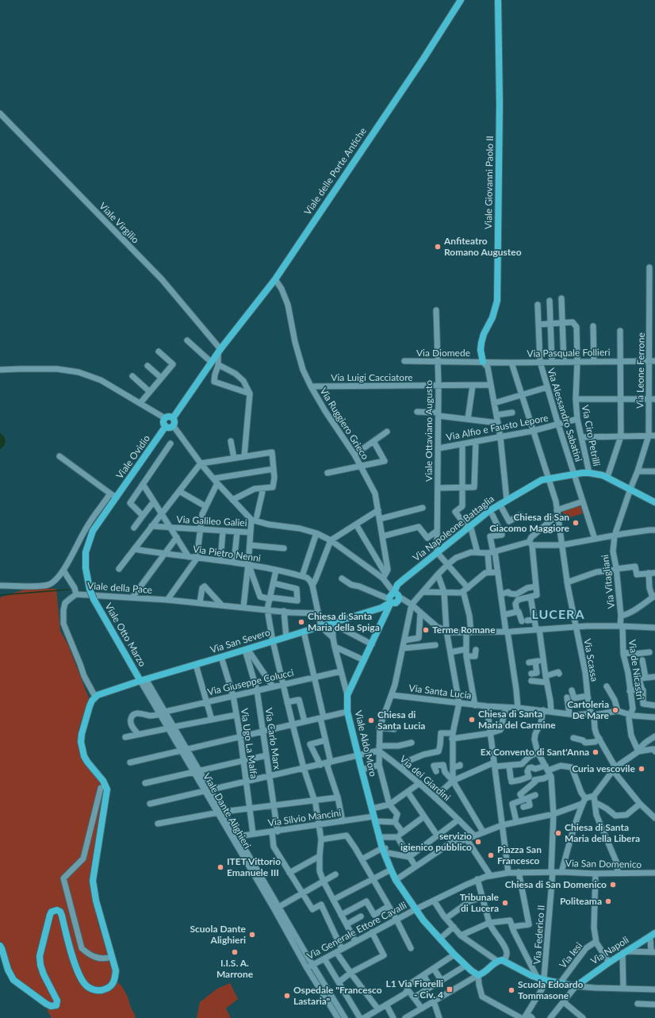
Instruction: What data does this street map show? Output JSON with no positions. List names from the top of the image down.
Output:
{
  "streets": {
    "main road": [
      "Viale delle Porte Antiche",
      "Viale Giovanni Paolo II",
      "Viale Ovidio",
      "Via Napoleone Battaglia",
      "Viale Otto Marzo",
      "Via San Severo",
      "Viale Aldo Moro",
      "Via Napoli"
    ],
    "street": [
      "Viale Virgilio",
      "Via Diomede",
      "Via Pasquale Follieri",
      "Via Leone Ferrone",
      "Via Luigi Cacciatore",
      "Via Alessandro Sabatini",
      "Via Ruggiero Grieco",
      "Via Alfio e Fausto Lepore",
      "Viale Ottaviano Augusto",
      "Via Ciro Petrilli",
      "Via Galileo Galiei",
      "Via Pietro Nenni",
      "Via Vitagliani",
      "Viale della Pace",
      "Via Scassa",
      "Via de Nicastri",
      "Via Giuseppe Colucci",
      "Via Santa Lucia",
      "Via Carlo Marx",
      "Via Ugo La Malfa",
      "Via dei Giardini",
      "Viale Dante Alighieri",
      "Via Silvio Mancini",
      "Via San Domenico",
      "Via Generale Ettore Cavalli",
      "Via Federico II",
      "Via Iesi"
    ]
  },
  "crossings": [
    ["Viale delle Porte Antiche", "Viale Virgilio"],
    ["Viale delle Porte Antiche", "Via Ruggiero Grieco"],
    ["Viale delle Porte Antiche", "Viale Ovidio"],
    ["Viale Giovanni Paolo II", "Via Diomede"],
    ["Viale Giovanni Paolo II", "Via Pasquale Follieri"],
    ["Via Diomede", "Via Pasquale Follieri"],
    ["Via Diomede", "Viale Ottaviano Augusto"],
    ["Via Pasquale Follieri", "Via Leone Ferrone"],
    ["Via Pasquale Follieri", "Via Alessandro Sabatini"],
    ["Via Pasquale Follieri", "Via Ciro Petrilli"],
    ["Via Pasquale Follieri", "Via Scassa"],
    ["Via Leone Ferrone", "Via Napoleone Battaglia"],
    ["Via Leone Ferrone", "Via Vitagliani"],
    ["Via Luigi Cacciatore", "Via Ruggiero Grieco"],
    ["Via Luigi Cacciatore", "Viale Ottaviano Augusto"],
    ["Via Alessandro Sabatini", "Via Alfio e Fausto Lepore"],
    ["Via Alessandro Sabatini", "Via Ciro Petrilli"],
    ["Via Alessandro Sabatini", "Via Napoleone Battaglia"],
    ["Via Alfio e Fausto Lepore", "Viale Ottaviano Augusto"],
    ["Via Alfio e Fausto Lepore", "Via Ciro Petrilli"],
    ["Via Alfio e Fausto Lepore", "Via Scassa"],
    ["Viale Ottaviano Augusto", "Via Napoleone Battaglia"],
    ["Via Ciro Petrilli", "Via Napoleone Battaglia"],
    ["Viale Ovidio", "Viale Otto Marzo"],
    ["Via Napoleone Battaglia", "Via Vitagliani"],
    ["Via Napoleone Battaglia", "Via San Severo"],
    ["Via Napoleone Battaglia", "Via Scassa"],
    ["Via Napoleone Battaglia", "Viale Aldo Moro"],
    ["Via Vitagliani", "Via de Nicastri"],
    ["Viale della Pace", "Via San Severo"],
    ["Viale Otto Marzo", "Via San Severo"],
    ["Viale Otto Marzo", "Viale Dante Alighieri"],
    ["Via San Severo", "Via Carlo Marx"],
    ["Via San Severo", "Via Ugo La Malfa"],
    ["Via San Severo", "Viale Aldo Moro"],
    ["Via San Severo", "Viale Dante Alighieri"],
    ["Via Scassa", "Via Santa Lucia"],
    ["Via Giuseppe Colucci", "Via Carlo Marx"],
    ["Via Giuseppe Colucci", "Via Ugo La Malfa"],
    ["Via Giuseppe Colucci", "Viale Dante Alighieri"],
    ["Via Carlo Marx", "Via Silvio Mancini"],
    ["Via Carlo Marx", "Via Generale Ettore Cavalli"],
    ["Via Ugo La Malfa", "Via Silvio Mancini"],
    ["Viale Aldo Moro", "Via Silvio Mancini"],
    ["Viale Aldo Moro", "Via Generale Ettore Cavalli"],
    ["Viale Dante Alighieri", "Via Silvio Mancini"],
    ["Viale Dante Alighieri", "Via Generale Ettore Cavalli"],
    ["Via San Domenico", "Via Generale Ettore Cavalli"],
    ["Via San Domenico", "Via Federico II"]
  ],
  "districts": ["LUCERA"],
  "places": {
    "other": [
      "Anfiteatro Romano Augusteo",
      "Chiesa di San Giacomo Maggiore",
      "Chiesa di Santa Maria della Spiga",
      "Terme Romane",
      "Cartoleria De Mare",
      "Chiesa di Santa Maria del Carmine",
      "Chiesa di Santa Lucia",
      "Ex Convento di Sant'Anna",
      "Curia vescovile",
      "Chiesa di Santa Maria della Libera",
      "servizio igienico pubblico",
      "Piazza San Francesco",
      "ITET Vittorio Emanuele III",
      "Chiesa di San Domenico",
      "Politeama",
      "Tribunale di Lucera",
      "Scuola Dante Alighieri",
      "I.I.S. A. Marrone",
      "Scuola Edoardo Tommasone",
      "Ospedale \"Francesco Lastaria\""
    ],
    "transit": ["L1 Via Fiorelli - Civ. 4"]
  }
}
